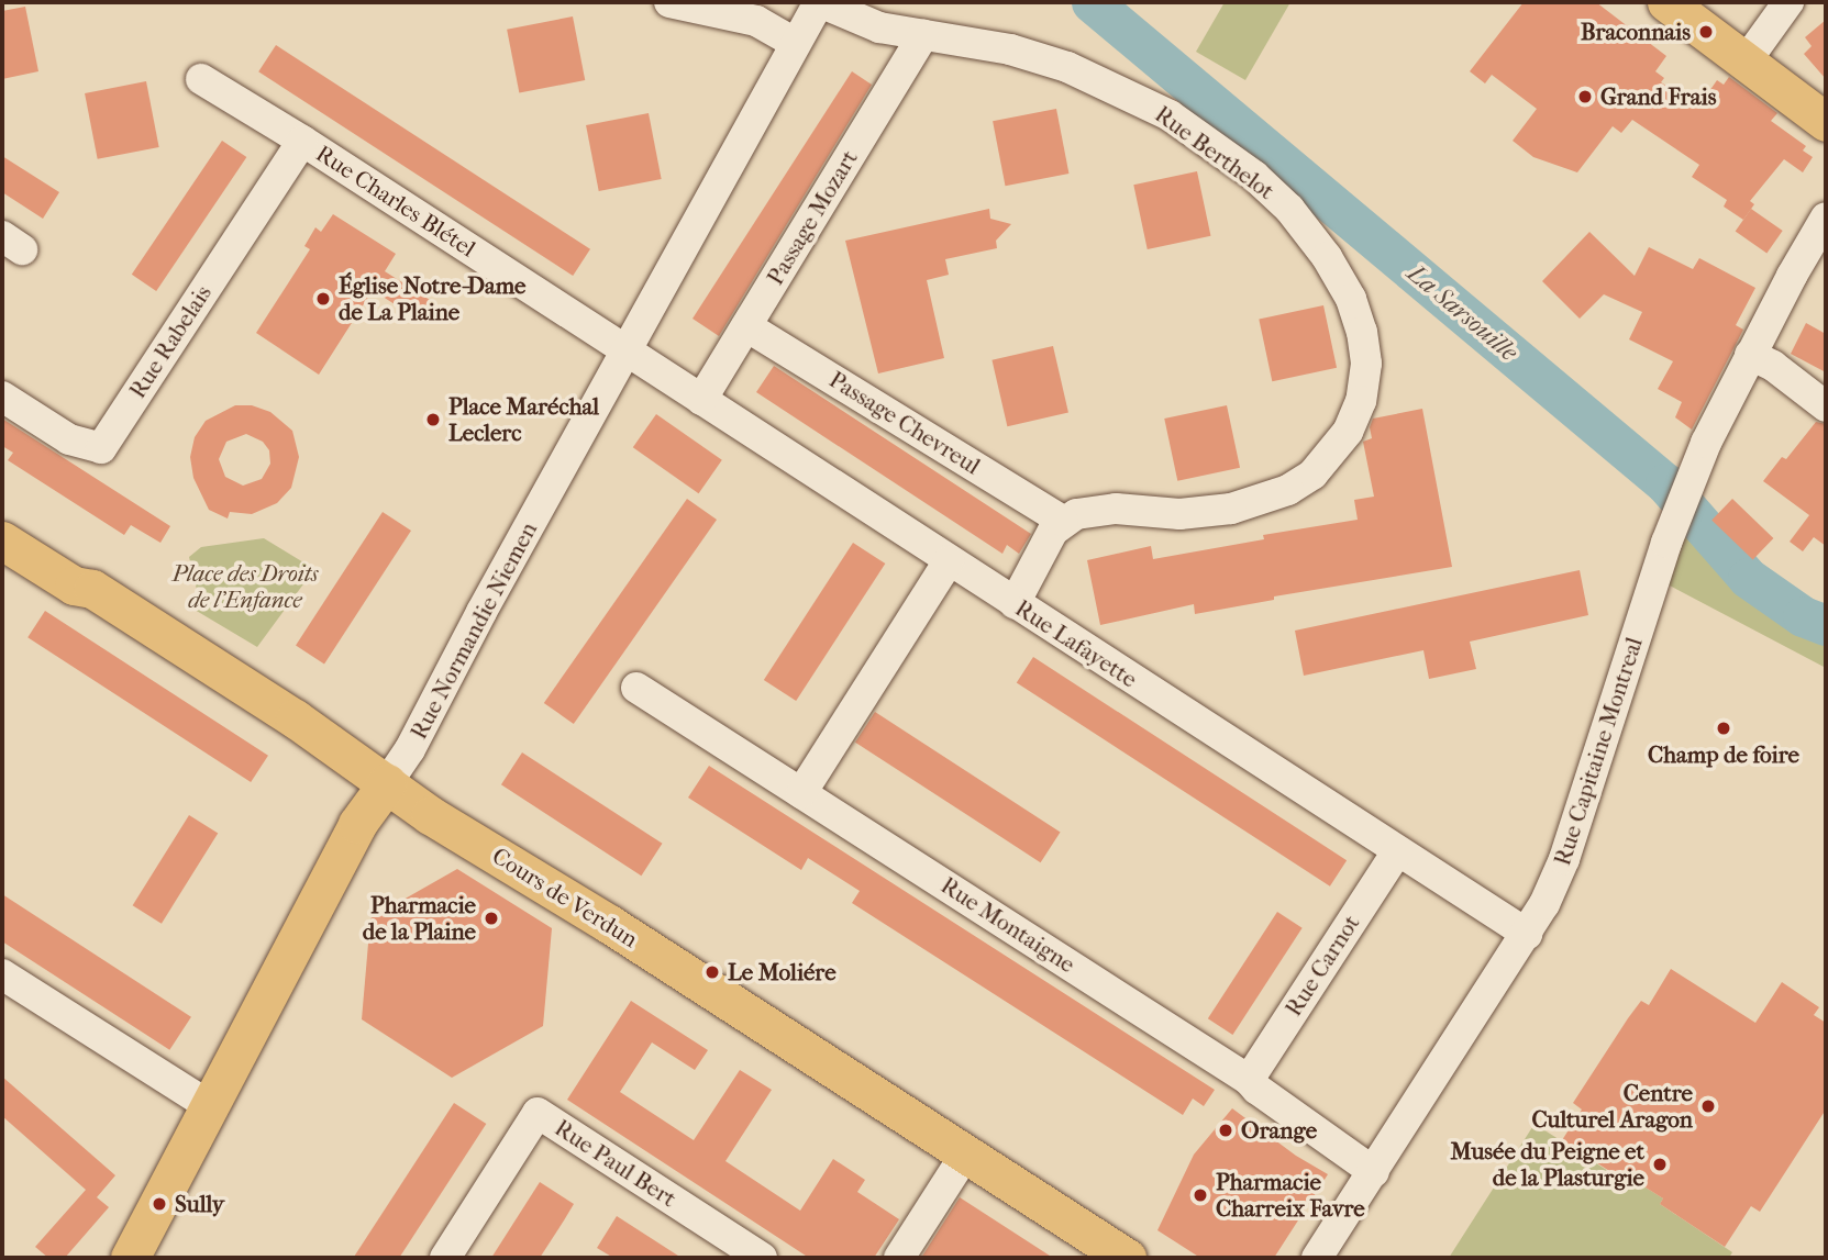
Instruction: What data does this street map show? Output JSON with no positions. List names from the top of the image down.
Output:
{
  "streets": {
    "main road": ["Rue Normandie Niemen", "Cours de Verdun"],
    "street": [
      "Rue Berthelot",
      "Rue Charles Blétel",
      "Passage Mozart",
      "Rue Rabelais",
      "Passage Chevreul",
      "Rue Lafayette",
      "Rue Capitaine Montreal",
      "Rue Montaigne",
      "Rue Carnot",
      "Rue Paul Bert"
    ]
  },
  "crossings": [
    ["Rue Berthelot", "Passage Mozart"],
    ["Rue Berthelot", "Passage Chevreul"],
    ["Rue Berthelot", "Rue Normandie Niemen"],
    ["Rue Charles Blétel", "Rue Rabelais"],
    ["Rue Charles Blétel", "Rue Normandie Niemen"],
    ["Rue Charles Blétel", "Rue Lafayette"],
    ["Passage Mozart", "Passage Chevreul"],
    ["Passage Mozart", "Rue Lafayette"],
    ["Rue Normandie Niemen", "Rue Lafayette"],
    ["Rue Normandie Niemen", "Cours de Verdun"],
    ["Rue Lafayette", "Rue Capitaine Montreal"],
    ["Rue Lafayette", "Rue Carnot"],
    ["Rue Capitaine Montreal", "Rue Montaigne"],
    ["Rue Montaigne", "Rue Carnot"]
  ],
  "water": ["La Sarsouille"],
  "parks": ["Place des Droits de l'Enfance"],
  "places": [
    "Braconnais",
    "Grand Frais",
    "Église Notre-Dame de La Plaine",
    "Place Maréchal Leclerc",
    "Champ de foire",
    "Pharmacie de la Plaine",
    "Le Moliére",
    "Centre Culturel Aragon",
    "Orange",
    "Musée du Peigne et de la Plasturgie",
    "Pharmacie Charreix Favre",
    "Sully"
  ]
}
